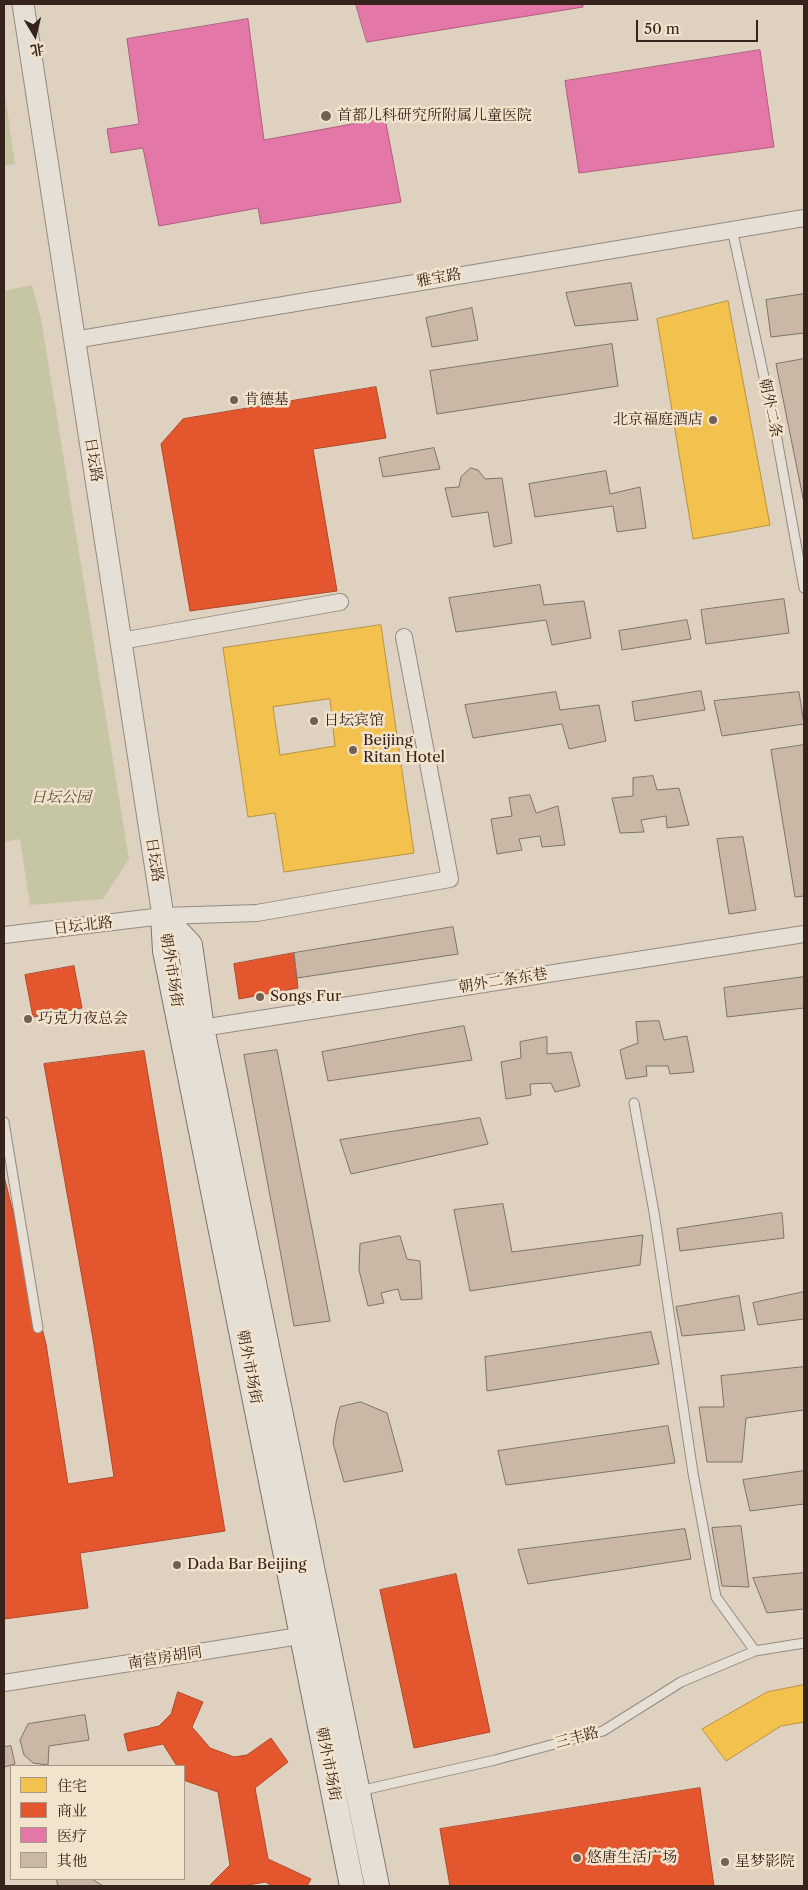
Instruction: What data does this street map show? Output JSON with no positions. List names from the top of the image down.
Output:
{
  "streets": {
    "main road": ["朝外市场街"],
    "street": [
      "雅宝路",
      "日坛路",
      "日坛北路",
      "朝外二条东巷",
      "南营房胡同"
    ],
    "lane": ["朝外二条", "三丰路"]
  },
  "crossings": [
    ["雅宝路", "朝外二条"],
    ["雅宝路", "日坛路"],
    ["日坛路", "日坛北路"],
    ["日坛路", "朝外市场街"],
    ["日坛北路", "朝外市场街"],
    ["朝外市场街", "朝外二条东巷"],
    ["朝外市场街", "南营房胡同"],
    ["朝外市场街", "三丰路"]
  ],
  "parks": ["日坛公园"],
  "places": [
    "首都儿科研究所附属儿童医院",
    "肯德基",
    "北京福庭酒店",
    "日坛宾馆",
    "Beijing Ritan Hotel",
    "Songs Fur",
    "巧克力夜总会",
    "Dada Bar Beijing",
    "悠唐生活广场",
    "星梦影院"
  ],
  "legend": [
    "住宅",
    "商业",
    "医疗",
    "其他"
  ],
  "scale_bar": "50 m",
  "north": "bottom"
}
